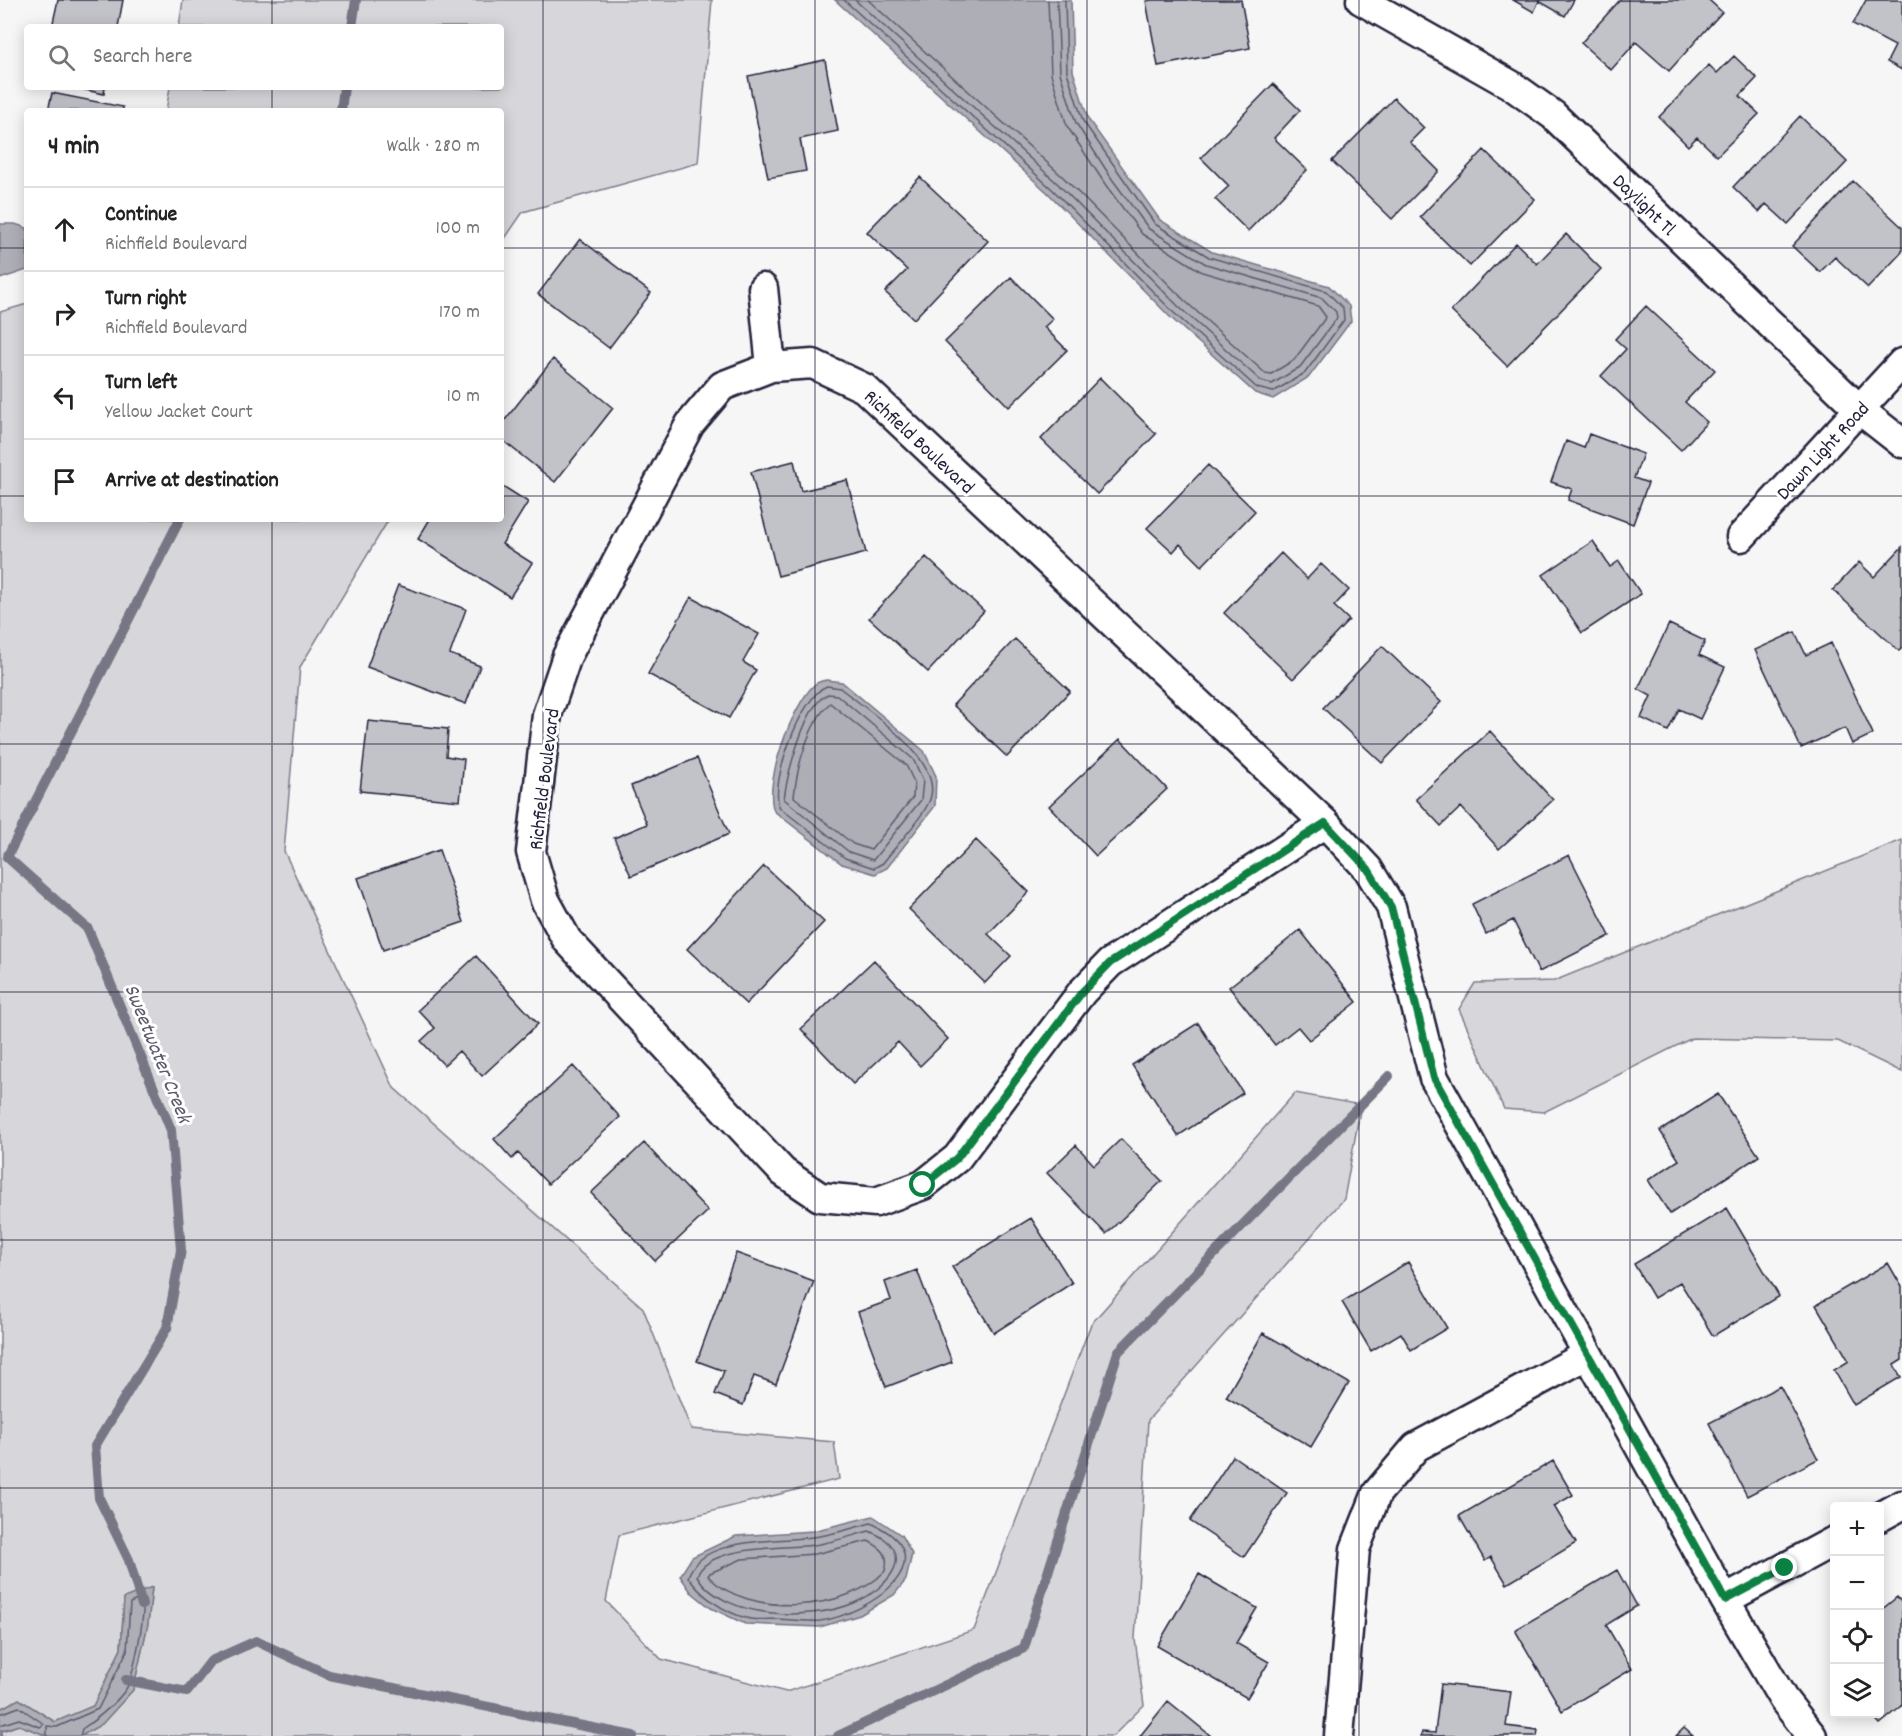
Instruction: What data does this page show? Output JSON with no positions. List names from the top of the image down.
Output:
{
  "streets": {
    "street": ["Daylight Tl", "Richfield Boulevard", "Dawn Light Road"]
  },
  "crossings": [
    ["Daylight Tl", "Dawn Light Road"]
  ],
  "water": ["Sweetwater Creek"],
  "page": {
    "search": "Search here",
    "heading": ["4 min", "Walk · 280 m"],
    "list": [
      ["Continue", "Richfield Boulevard", "100 m"],
      ["Turn right", "Richfield Boulevard", "170 m"],
      ["Turn left", "Yellow Jacket Court", "10 m"],
      "Arrive at destination"
    ],
    "map_buttons": ["+", "−"]
  }
}
